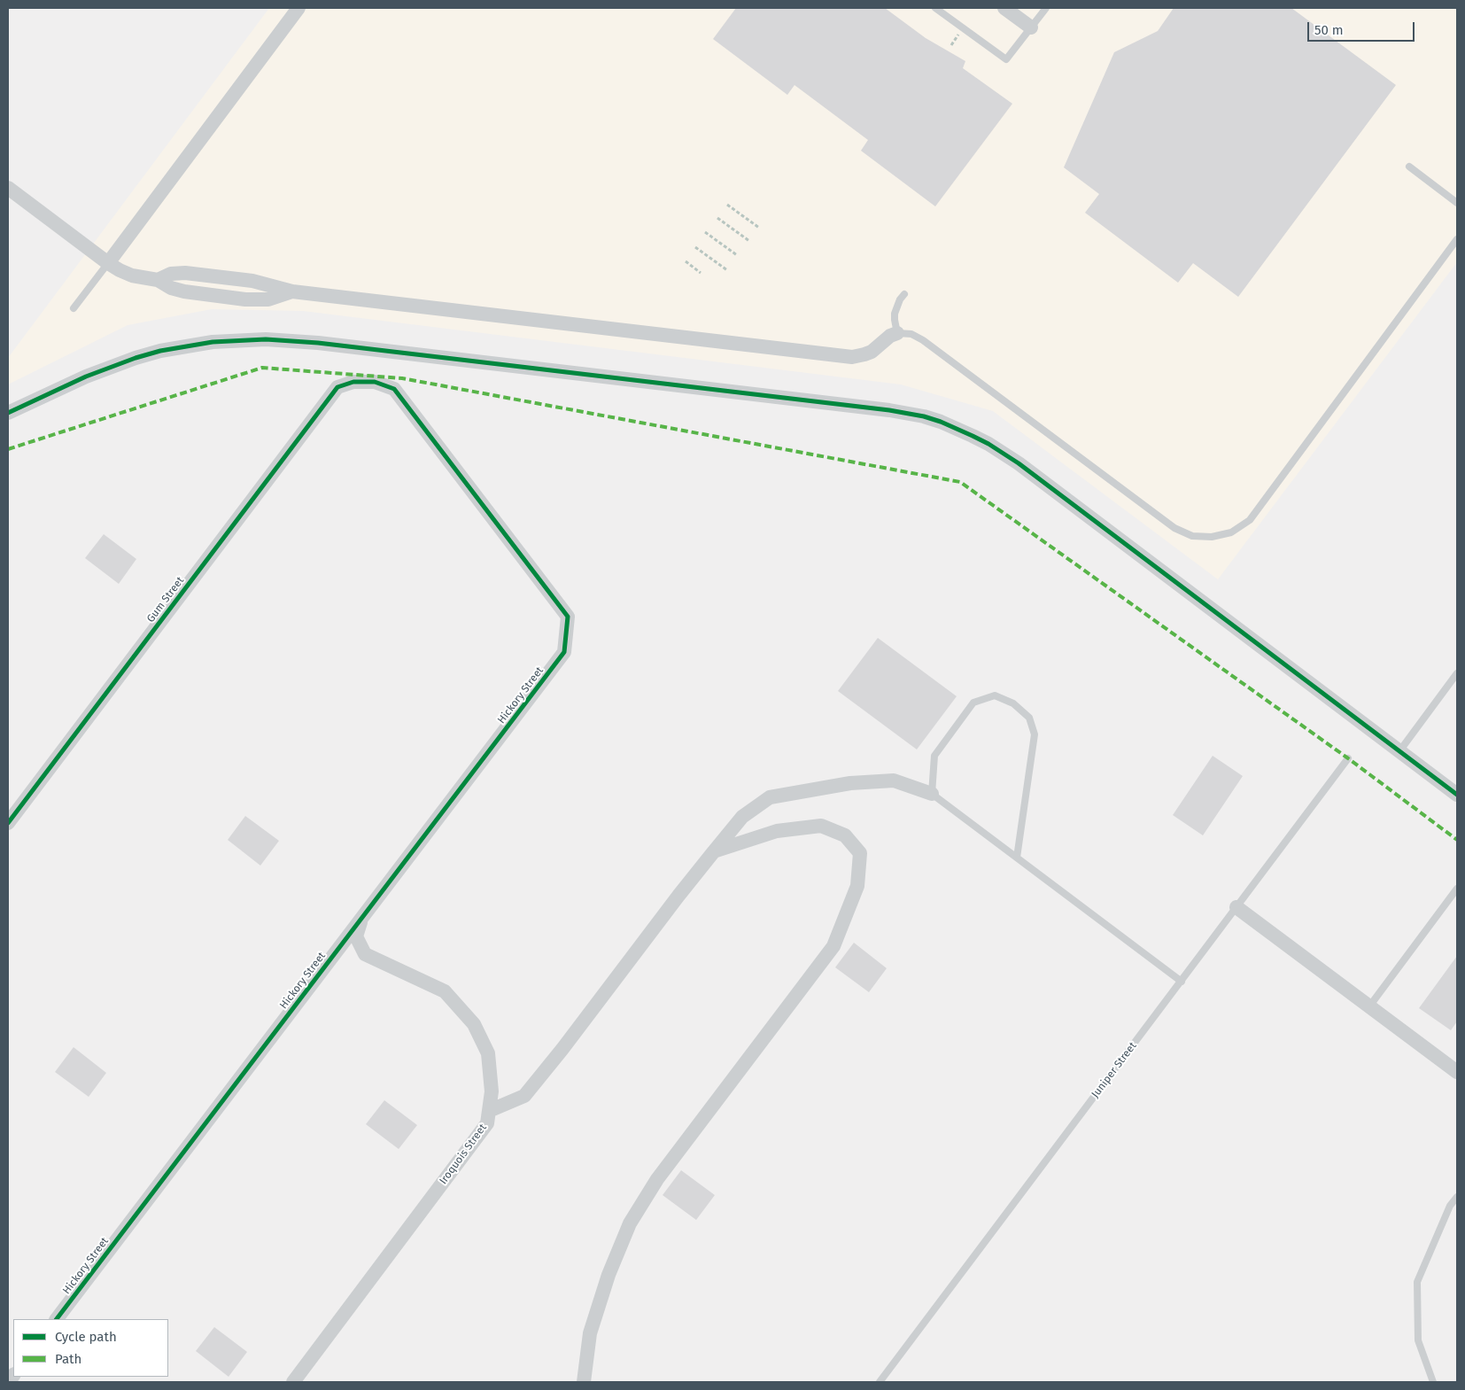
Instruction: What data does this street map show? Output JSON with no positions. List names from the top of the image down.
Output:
{
  "streets": {
    "street": ["Gum Street", "Hickory Street", "Iroquois Street"],
    "lane": ["Juniper Street"]
  },
  "crossings": [
    ["Gum Street", "Hickory Street"],
    ["Hickory Street", "Iroquois Street"]
  ],
  "legend": ["Cycle path", "Path"],
  "scale_bar": "50 m"
}
